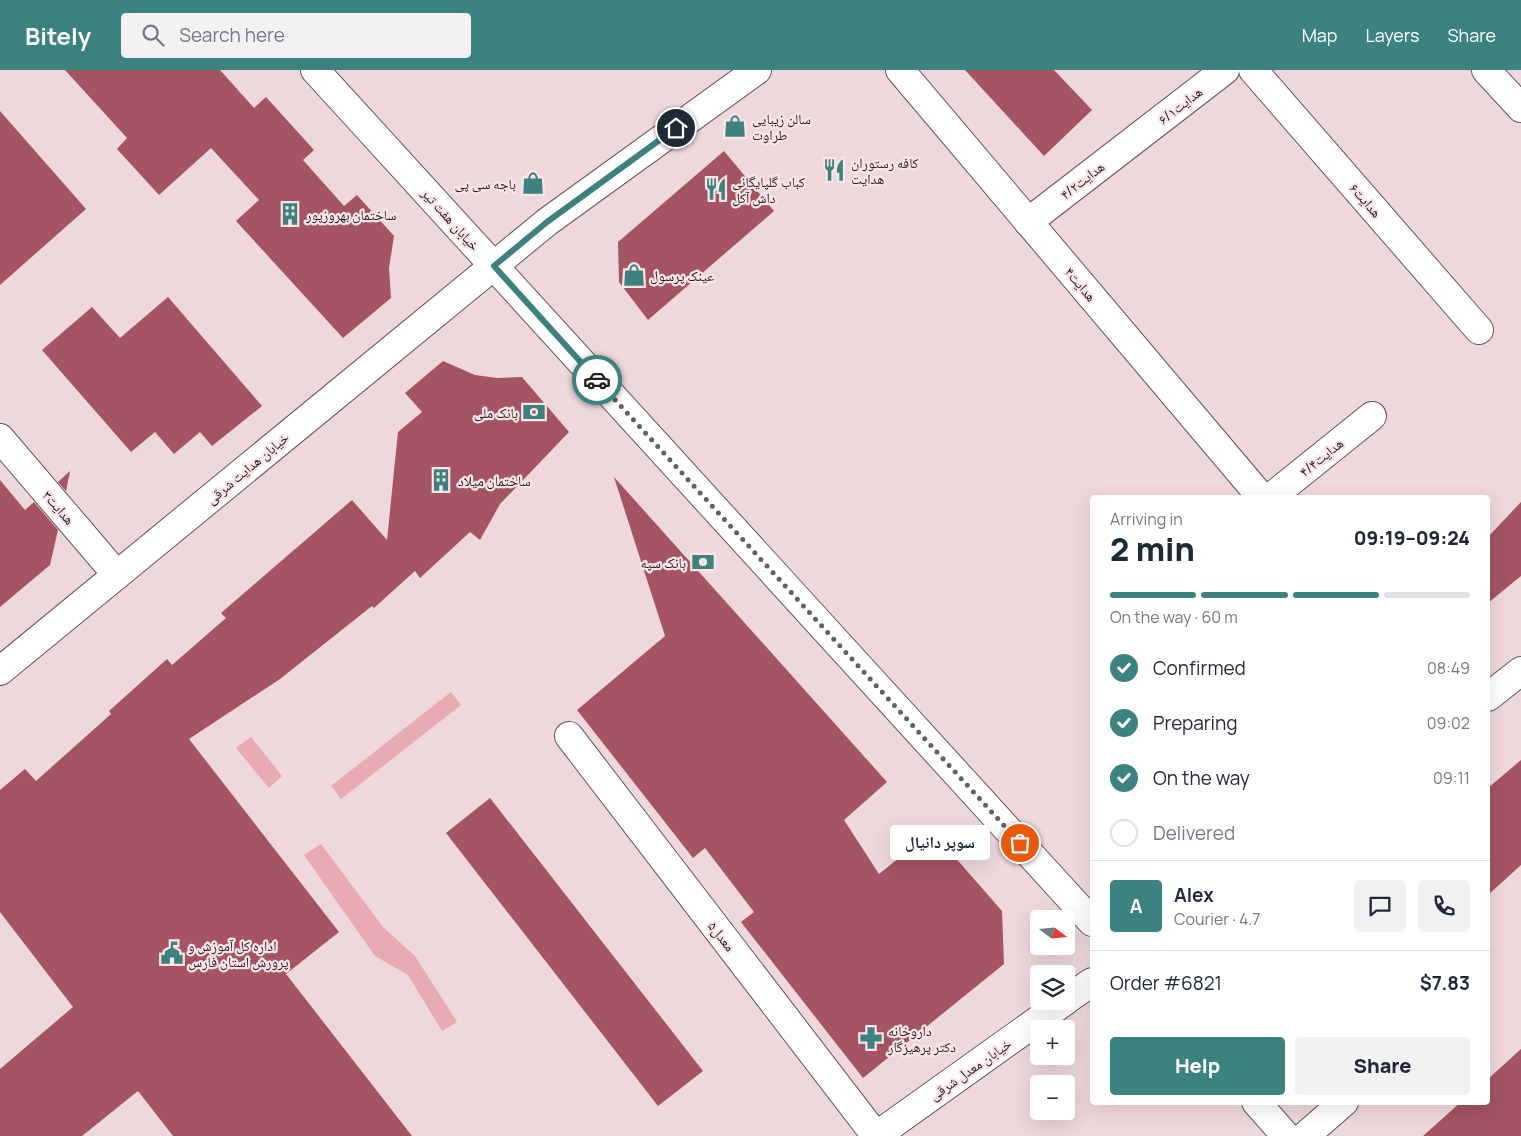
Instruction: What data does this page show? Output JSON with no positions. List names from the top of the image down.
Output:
{
  "streets": {
    "street": [
      "هدایت۶/۱",
      "هدایت۴/۲",
      "هدایت۶",
      "خیابان هفت تیر",
      "هدایت۴",
      "هدایت۴/۴",
      "خیابان هدایت شرقی",
      "هدایت۳",
      "معدل۵",
      "خیابان معدل شرقی"
    ]
  },
  "crossings": [
    ["هدایت۶/۱", "هدایت۴/۲"],
    ["هدایت۴/۲", "هدایت۴"],
    ["خیابان هفت تیر", "خیابان هدایت شرقی"],
    ["خیابان هدایت شرقی", "هدایت۳"],
    ["معدل۵", "خیابان معدل شرقی"]
  ],
  "places": {
    "shop": ["سالن زیبایی طراوت", "باجه سی پی", "عینک پرسول"],
    "restaurant": ["کافه رستوران هدایت", "کباب گلپایگانی داش آکل"],
    "building": ["ساختمان بهروزپور", "ساختمان میلاد"],
    "bank": ["بانک ملی", "بانک سپه"],
    "other": ["سوپر دانیال"],
    "public building": ["اداره کل آموزش و پرورش استان فارس"],
    "pharmacy": ["داروخانه دکتر پرهیزگار"]
  },
  "north": "right",
  "page": {
    "header": "Bitely",
    "search": "Search here",
    "nav": ["Map", "Layers", "Share"],
    "heading": ["2 min", "Arriving in", "09:19–09:24"],
    "panel": [
      "Alex",
      "Courier · 4.7",
      "Order #6821",
      "$7.83"
    ],
    "bar": "On the way · 60 m",
    "list": [
      ["Confirmed", "08:49"],
      ["Preparing", "09:02"],
      ["On the way", "09:11"],
      "Delivered"
    ],
    "bubble": "سوپر دانیال",
    "round": "A",
    "map_buttons": ["+", "−"],
    "buttons": ["Help", "Share"]
  }
}
